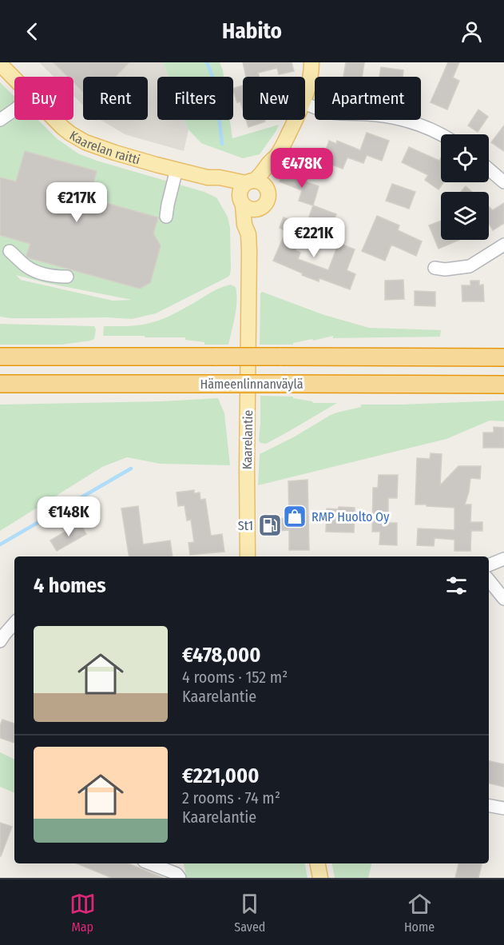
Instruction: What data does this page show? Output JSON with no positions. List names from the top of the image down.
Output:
{
  "streets": {
    "highway": ["Hämeenlinnanväylä"],
    "main road": ["Kaarelan raitti", "Kaarelantie"]
  },
  "crossings": [
    ["Kaarelan raitti", "Kaarelantie"]
  ],
  "places": {
    "shop": ["RMP Huolto Oy"],
    "fuel station": ["St1"]
  },
  "page": {
    "header": "Habito",
    "chip": [
      "Buy",
      "Rent",
      "Filters",
      "New",
      "Apartment"
    ],
    "price": [
      "€478K",
      "€217K",
      "€221K",
      "€148K"
    ],
    "heading": "4 homes",
    "list": [
      {
        "name": "€478,000",
        "note": "4 rooms · 152 m² · Kaarelantie"
      },
      {
        "name": "€221,000",
        "note": "2 rooms · 74 m² · Kaarelantie"
      }
    ],
    "tabs": ["Map", "Saved", "Home"]
  }
}
